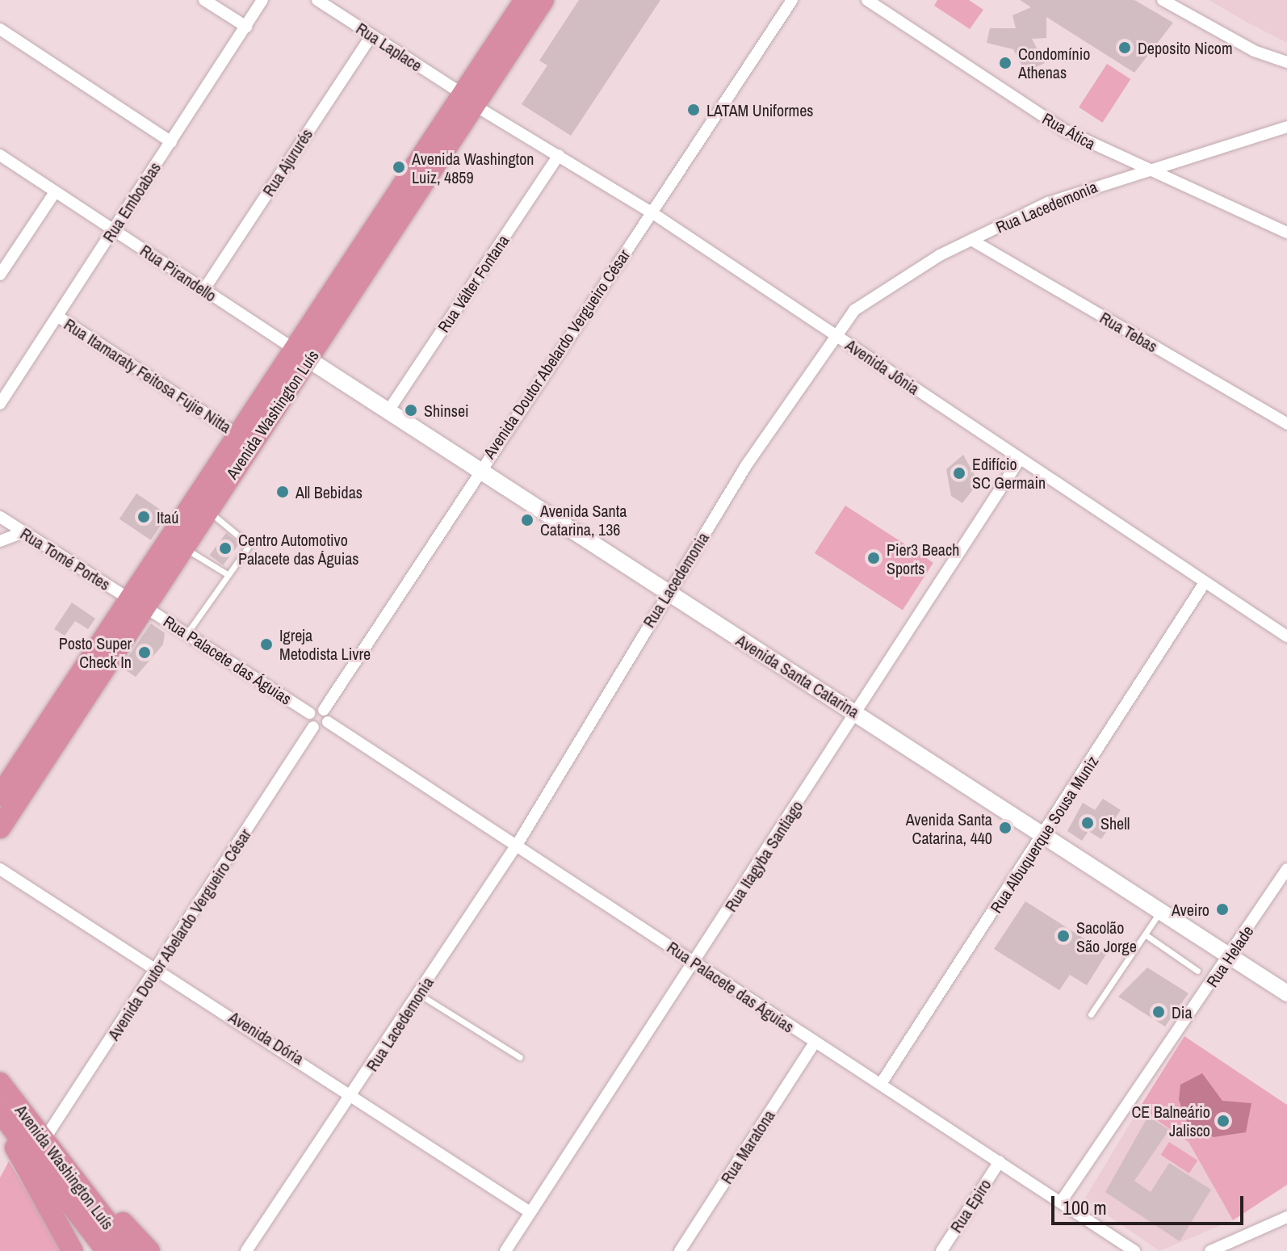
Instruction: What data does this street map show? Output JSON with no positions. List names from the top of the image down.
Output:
{
  "streets": {
    "highway": ["Avenida Washington Luís"],
    "street": [
      "Rua Laplace",
      "Rua Ática",
      "Rua Ajururés",
      "Rua Emboabas",
      "Rua Lacedemonia",
      "Rua Pirandello",
      "Rua Válter Fontana",
      "Rua Tebas",
      "Avenida Doutor Abelardo Vergueiro César",
      "Avenida Jônia",
      "Rua Itamaraty Feitosa Fujie Nitta",
      "Rua Tomé Portes",
      "Rua Palacete das Águias",
      "Avenida Santa Catarina",
      "Rua Albuquerque Sousa Muniz",
      "Rua Itagyba Santiago",
      "Rua Helade",
      "Avenida Dória",
      "Rua Maratona",
      "Rua Epiro"
    ]
  },
  "crossings": [
    ["Rua Laplace", "Rua Ajururés"],
    ["Rua Laplace", "Avenida Jônia"],
    ["Rua Laplace", "Avenida Washington Luís"],
    ["Rua Ática", "Rua Lacedemonia"],
    ["Rua Ajururés", "Rua Pirandello"],
    ["Rua Emboabas", "Rua Pirandello"],
    ["Rua Emboabas", "Rua Itamaraty Feitosa Fujie Nitta"],
    ["Rua Lacedemonia", "Rua Tebas"],
    ["Rua Lacedemonia", "Avenida Jônia"],
    ["Rua Lacedemonia", "Rua Palacete das Águias"],
    ["Rua Lacedemonia", "Avenida Santa Catarina"],
    ["Rua Lacedemonia", "Avenida Dória"],
    ["Rua Pirandello", "Avenida Washington Luís"],
    ["Rua Pirandello", "Avenida Santa Catarina"],
    ["Rua Válter Fontana", "Avenida Jônia"],
    ["Rua Válter Fontana", "Avenida Santa Catarina"],
    ["Avenida Doutor Abelardo Vergueiro César", "Avenida Jônia"],
    ["Avenida Doutor Abelardo Vergueiro César", "Avenida Washington Luís"],
    ["Avenida Doutor Abelardo Vergueiro César", "Avenida Santa Catarina"],
    ["Avenida Doutor Abelardo Vergueiro César", "Avenida Dória"],
    ["Avenida Jônia", "Avenida Washington Luís"],
    ["Avenida Jônia", "Rua Albuquerque Sousa Muniz"],
    ["Avenida Jônia", "Rua Itagyba Santiago"],
    ["Rua Itamaraty Feitosa Fujie Nitta", "Avenida Washington Luís"],
    ["Avenida Washington Luís", "Rua Tomé Portes"],
    ["Avenida Washington Luís", "Rua Palacete das Águias"],
    ["Avenida Washington Luís", "Avenida Santa Catarina"],
    ["Rua Tomé Portes", "Rua Palacete das Águias"],
    ["Rua Palacete das Águias", "Rua Albuquerque Sousa Muniz"],
    ["Rua Palacete das Águias", "Rua Itagyba Santiago"],
    ["Rua Palacete das Águias", "Rua Helade"],
    ["Rua Palacete das Águias", "Rua Maratona"],
    ["Rua Palacete das Águias", "Rua Epiro"],
    ["Avenida Santa Catarina", "Rua Albuquerque Sousa Muniz"],
    ["Avenida Santa Catarina", "Rua Itagyba Santiago"],
    ["Avenida Santa Catarina", "Rua Helade"],
    ["Rua Itagyba Santiago", "Avenida Dória"]
  ],
  "places": [
    "Deposito Nicom",
    "Condomínio Athenas",
    "LATAM Uniformes",
    "Avenida Washington Luiz, 4859",
    "Shinsei",
    "Edifício SC Germain",
    "All Bebidas",
    "Itaú",
    "Avenida Santa Catarina, 136",
    "Centro Automotivo Palacete das Águias",
    "Pier3 Beach Sports",
    "Igreja Metodista Livre",
    "Posto Super Check In",
    "Shell",
    "Avenida Santa Catarina, 440",
    "Aveiro",
    "Sacolão São Jorge",
    "Dia",
    "CE Balneário Jalisco"
  ],
  "scale_bar": "100 m"
}
